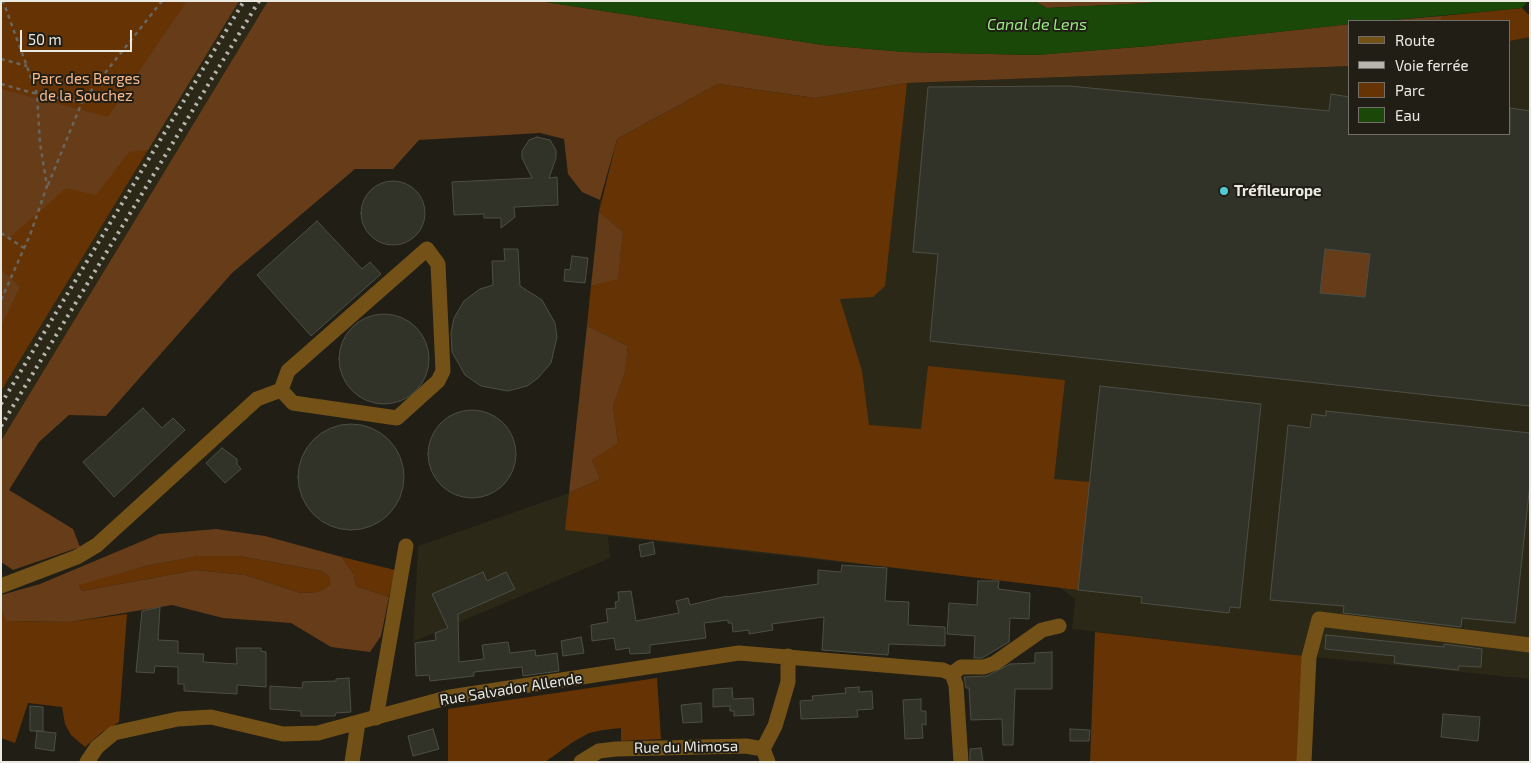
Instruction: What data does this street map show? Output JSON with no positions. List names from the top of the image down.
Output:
{
  "streets": {
    "street": ["Rue Salvador Allende", "Rue du Mimosa"]
  },
  "water": ["Canal de Lens"],
  "parks": ["Parc des Berges de la Souchez"],
  "places": ["Tréfileurope"],
  "legend": [
    "Route",
    "Voie ferrée",
    "Parc",
    "Eau"
  ],
  "scale_bar": "50 m"
}
